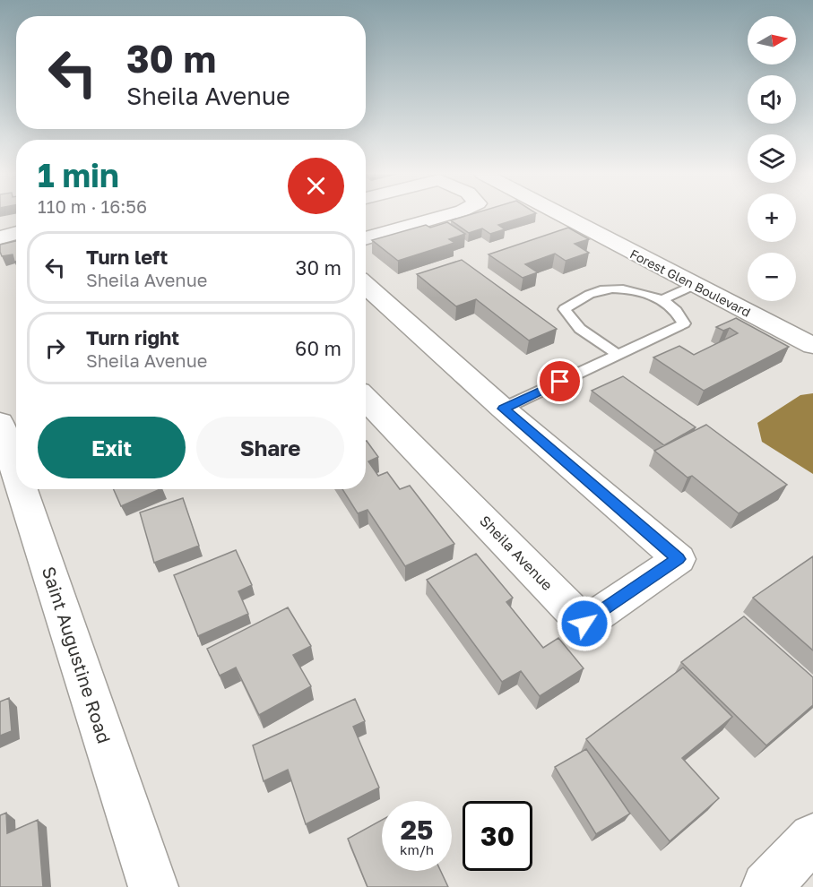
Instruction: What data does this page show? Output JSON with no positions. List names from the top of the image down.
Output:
{
  "streets": {
    "street": ["Forest Glen Boulevard", "Sheila Avenue", "Saint Augustine Road"]
  },
  "north": "right",
  "page": {
    "map_buttons": ["+", "−"],
    "turn": ["30 m", "Sheila Avenue"],
    "heading": ["1 min", "110 m · 16:56"],
    "list": [
      {
        "name": "Turn left",
        "note": "Sheila Avenue",
        "value": "30 m"
      },
      {
        "name": "Turn right",
        "note": "Sheila Avenue",
        "value": "60 m"
      }
    ],
    "buttons": ["Exit", "Share"],
    "speed": "25 km/h",
    "limit": "30"
  }
}
